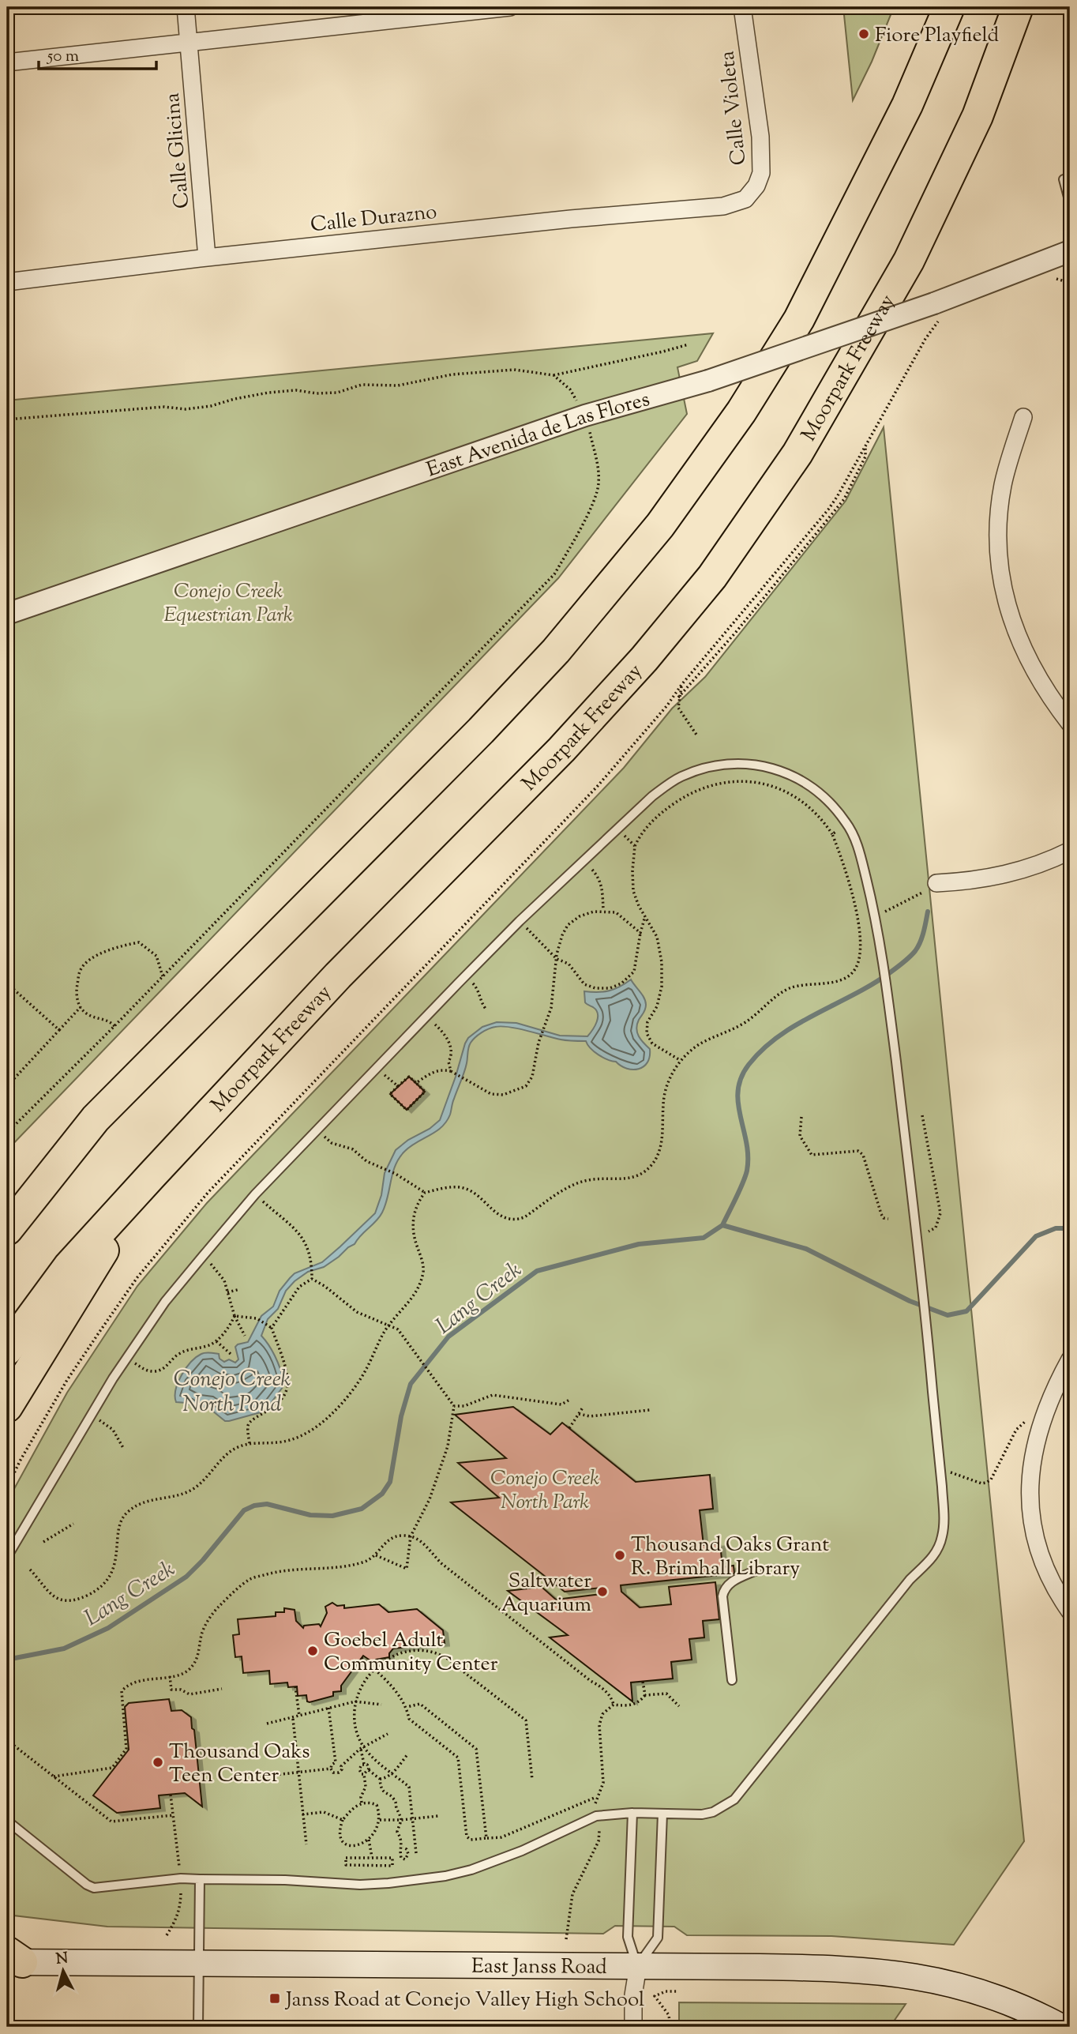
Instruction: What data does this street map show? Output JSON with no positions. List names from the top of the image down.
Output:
{
  "streets": {
    "highway": ["Moorpark Freeway"],
    "main road": ["East Janss Road"],
    "street": [
      "Calle Violeta",
      "Calle Glicina",
      "Calle Durazno",
      "East Avenida de Las Flores"
    ]
  },
  "crossings": [
    ["Calle Violeta", "Calle Durazno"],
    ["Calle Glicina", "Calle Durazno"]
  ],
  "water": ["Lang Creek", "Conejo Creek North Pond"],
  "parks": ["Conejo Creek Equestrian Park", "Conejo Creek North Park"],
  "places": {
    "other": [
      "Fiore Playfield",
      "Thousand Oaks Grant R. Brimhall Library",
      "Saltwater Aquarium",
      "Goebel Adult Community Center",
      "Thousand Oaks Teen Center"
    ],
    "transit": ["Janss Road at Conejo Valley High School"]
  },
  "scale_bar": "50 m",
  "north": "top"
}
